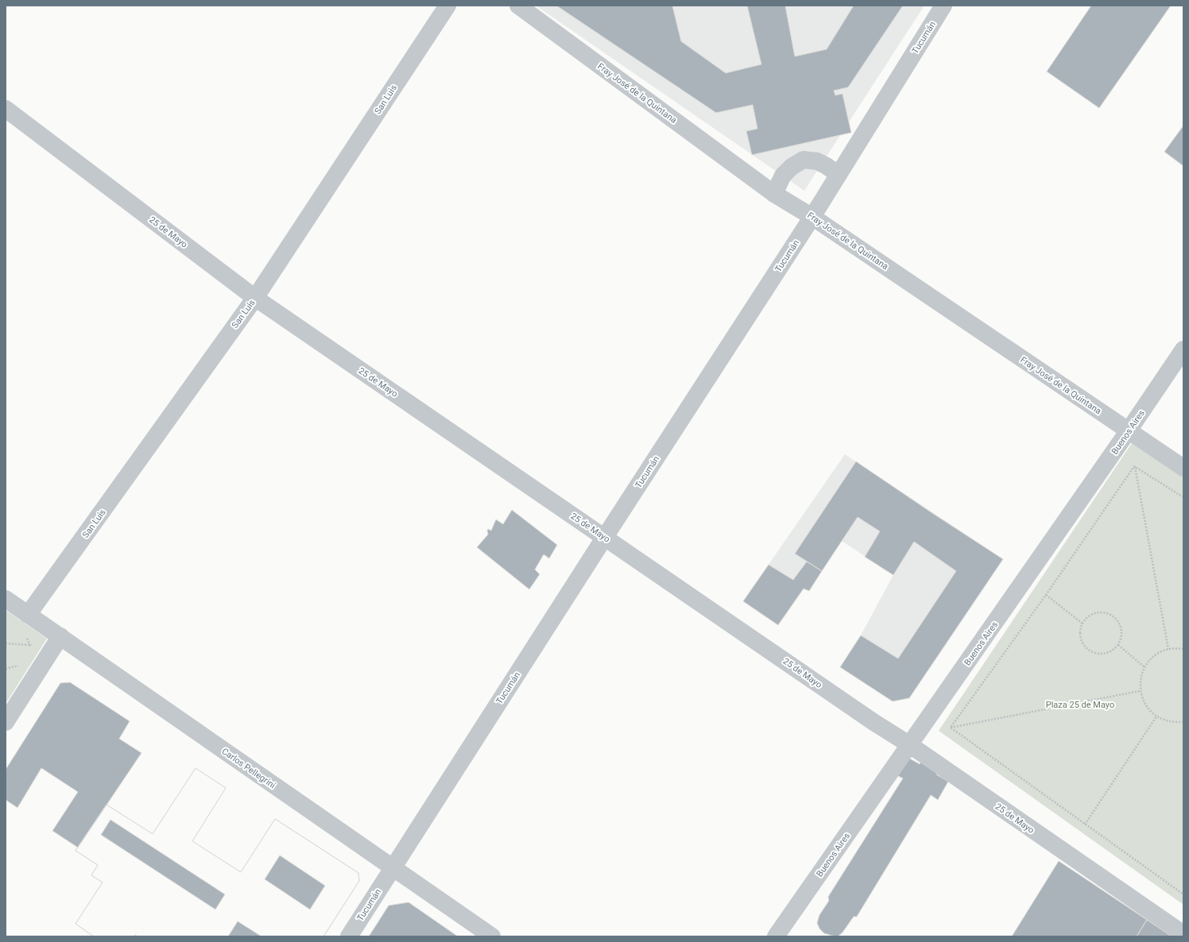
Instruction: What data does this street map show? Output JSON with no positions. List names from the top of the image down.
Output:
{
  "streets": {
    "street": [
      "Tucumán",
      "Fray José de la Quintana",
      "San Luis",
      "25 de Mayo",
      "Buenos Aires",
      "Carlos Pellegrini"
    ]
  },
  "crossings": [
    ["Tucumán", "Fray José de la Quintana"],
    ["Tucumán", "25 de Mayo"],
    ["Tucumán", "Carlos Pellegrini"],
    ["Fray José de la Quintana", "Buenos Aires"],
    ["San Luis", "25 de Mayo"],
    ["San Luis", "Carlos Pellegrini"],
    ["25 de Mayo", "Buenos Aires"]
  ],
  "parks": ["Plaza 25 de Mayo"]
}
